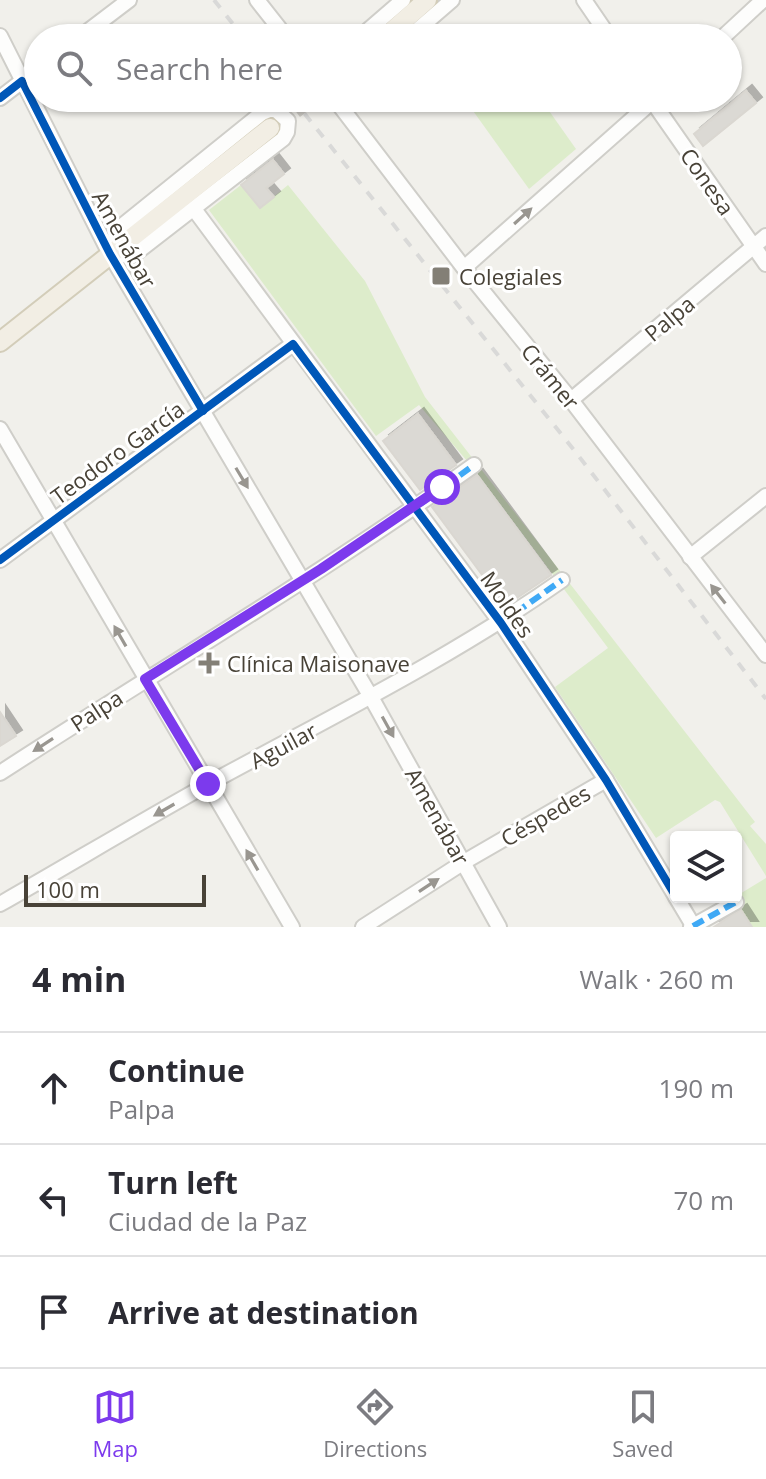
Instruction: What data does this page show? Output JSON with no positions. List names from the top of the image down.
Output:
{
  "streets": {
    "street": [
      "Conesa",
      "Amenábar",
      "Palpa",
      "Crámer",
      "Teodoro García",
      "Moldes",
      "Aguilar",
      "Céspedes"
    ]
  },
  "crossings": [
    ["Conesa", "Palpa"],
    ["Amenábar", "Palpa"],
    ["Amenábar", "Teodoro García"],
    ["Amenábar", "Aguilar"],
    ["Amenábar", "Céspedes"],
    ["Palpa", "Crámer"],
    ["Palpa", "Moldes"],
    ["Teodoro García", "Moldes"],
    ["Moldes", "Aguilar"],
    ["Moldes", "Céspedes"]
  ],
  "one_way": ["Amenábar", "Aguilar", "Céspedes"],
  "places": {
    "transit": ["Colegiales"],
    "health": ["Clínica Maisonave"]
  },
  "scale_bar": "100 m",
  "page": {
    "search": "Search here",
    "scale": "100 m",
    "heading": ["4 min", "Walk · 260 m"],
    "list": [
      ["Continue", "Palpa", "190 m"],
      ["Turn left", "Ciudad de la Paz", "70 m"],
      "Arrive at destination"
    ],
    "nav": ["Map", "Directions", "Saved"]
  }
}
